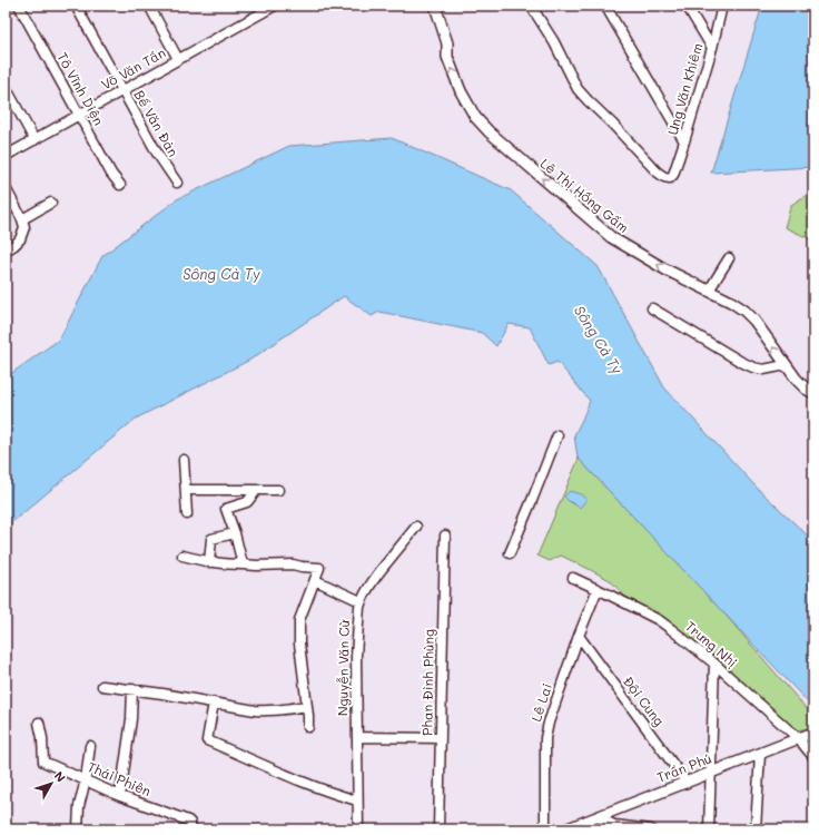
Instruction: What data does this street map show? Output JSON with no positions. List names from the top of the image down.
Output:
{
  "streets": {
    "street": [
      "Võ Văn Tần",
      "Tô Vĩnh Diện",
      "Ung Văn Khiêm",
      "Bế Văn Đàn",
      "Lê Thị Hồng Gấm",
      "Trưng Nhị",
      "Nguyễn Văn Cừ",
      "Phan Đình Phùng",
      "Đội Cung",
      "Lê Lai",
      "Trần Phú",
      "Thái Phiên"
    ]
  },
  "crossings": [
    ["Võ Văn Tần", "Tô Vĩnh Diện"],
    ["Võ Văn Tần", "Bế Văn Đàn"],
    ["Trưng Nhị", "Lê Lai"],
    ["Trưng Nhị", "Trần Phú"],
    ["Đội Cung", "Lê Lai"],
    ["Đội Cung", "Trần Phú"]
  ],
  "one_way": ["Lê Thị Hồng Gấm"],
  "water": ["Sông Cà Ty"],
  "north": "top right"
}
